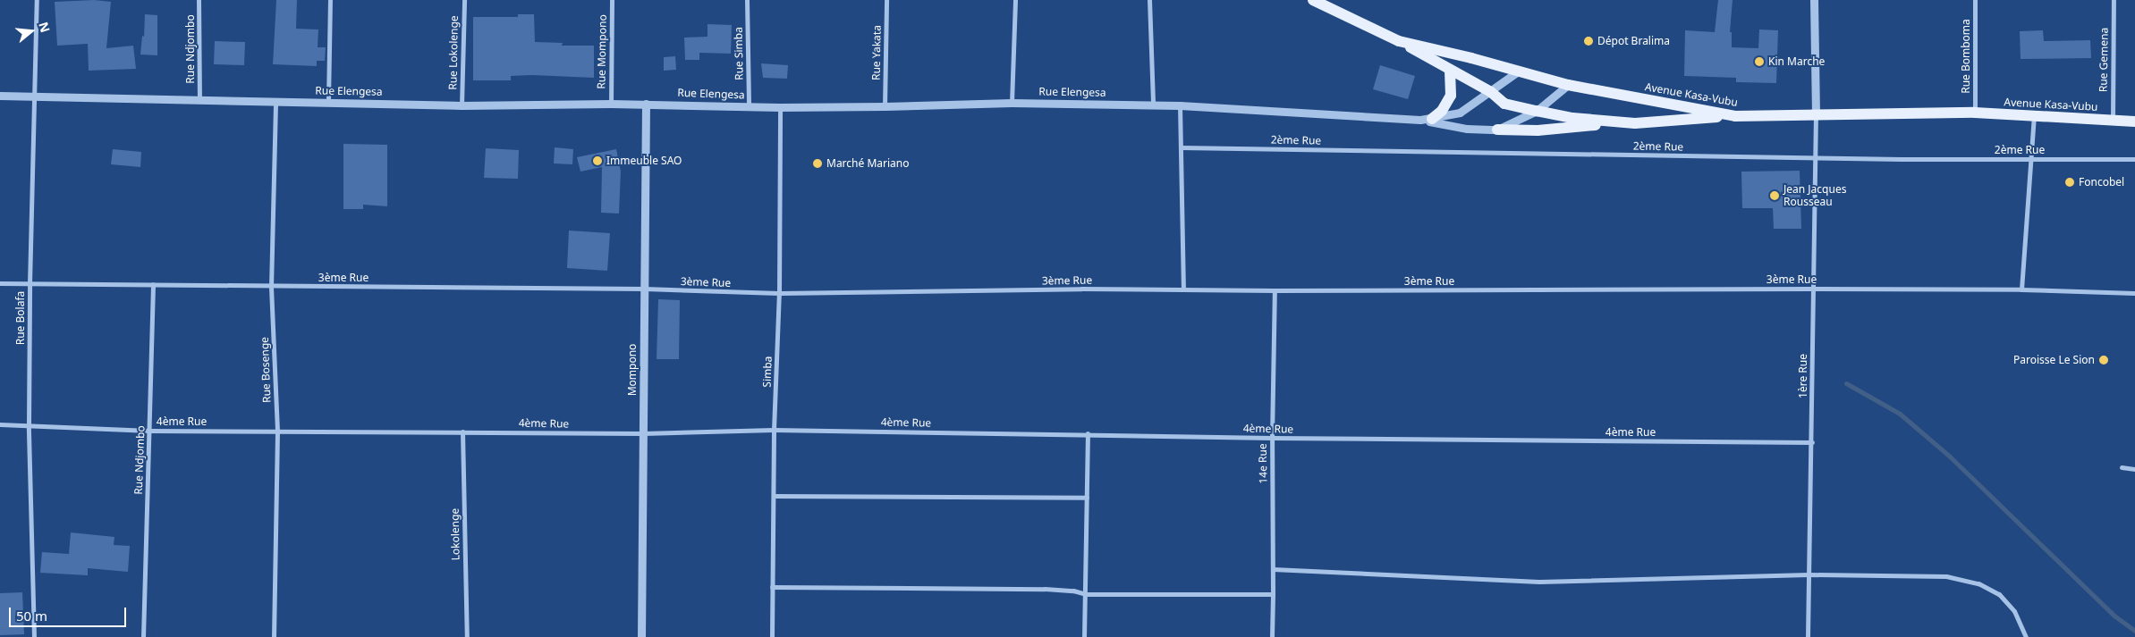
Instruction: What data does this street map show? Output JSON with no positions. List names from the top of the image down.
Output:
{
  "streets": {
    "main road": ["Avenue Kasa-Vubu"],
    "street": [
      "Rue Ndjombo",
      "Rue Mompono",
      "Rue Lokolenge",
      "Rue Yakata",
      "Rue Simba",
      "Rue Bomboma",
      "Rue Gemena",
      "Rue Elengesa",
      "2ème Rue",
      "3ème Rue",
      "Rue Bolafa",
      "Rue Bosenge",
      "Mompono",
      "Simba",
      "1ère Rue",
      "4ème Rue",
      "14e Rue",
      "Lokolenge"
    ]
  },
  "crossings": [
    ["Rue Ndjombo", "Rue Elengesa"],
    ["Rue Ndjombo", "3ème Rue"],
    ["Rue Ndjombo", "4ème Rue"],
    ["Rue Mompono", "Rue Elengesa"],
    ["Rue Lokolenge", "Rue Elengesa"],
    ["Rue Yakata", "Rue Elengesa"],
    ["Rue Simba", "Rue Elengesa"],
    ["Rue Bomboma", "Avenue Kasa-Vubu"],
    ["Rue Gemena", "Avenue Kasa-Vubu"],
    ["Rue Elengesa", "Rue Bolafa"],
    ["Rue Elengesa", "Rue Bosenge"],
    ["Rue Elengesa", "Mompono"],
    ["Rue Elengesa", "Simba"],
    ["Avenue Kasa-Vubu", "1ère Rue"],
    ["2ème Rue", "1ère Rue"],
    ["3ème Rue", "Rue Bolafa"],
    ["3ème Rue", "Rue Bosenge"],
    ["3ème Rue", "Mompono"],
    ["3ème Rue", "Simba"],
    ["3ème Rue", "1ère Rue"],
    ["3ème Rue", "14e Rue"],
    ["Rue Bolafa", "4ème Rue"],
    ["Rue Bosenge", "4ème Rue"],
    ["Mompono", "4ème Rue"],
    ["Simba", "4ème Rue"],
    ["1ère Rue", "4ème Rue"],
    ["4ème Rue", "14e Rue"],
    ["4ème Rue", "Lokolenge"]
  ],
  "places": [
    "Dépot Bralima",
    "Kin Marche",
    "Immeuble SAO",
    "Marché Mariano",
    "Foncobel",
    "Jean Jacques Rousseau",
    "Paroisse Le Sion"
  ],
  "scale_bar": "50 m",
  "north": "right"
}
